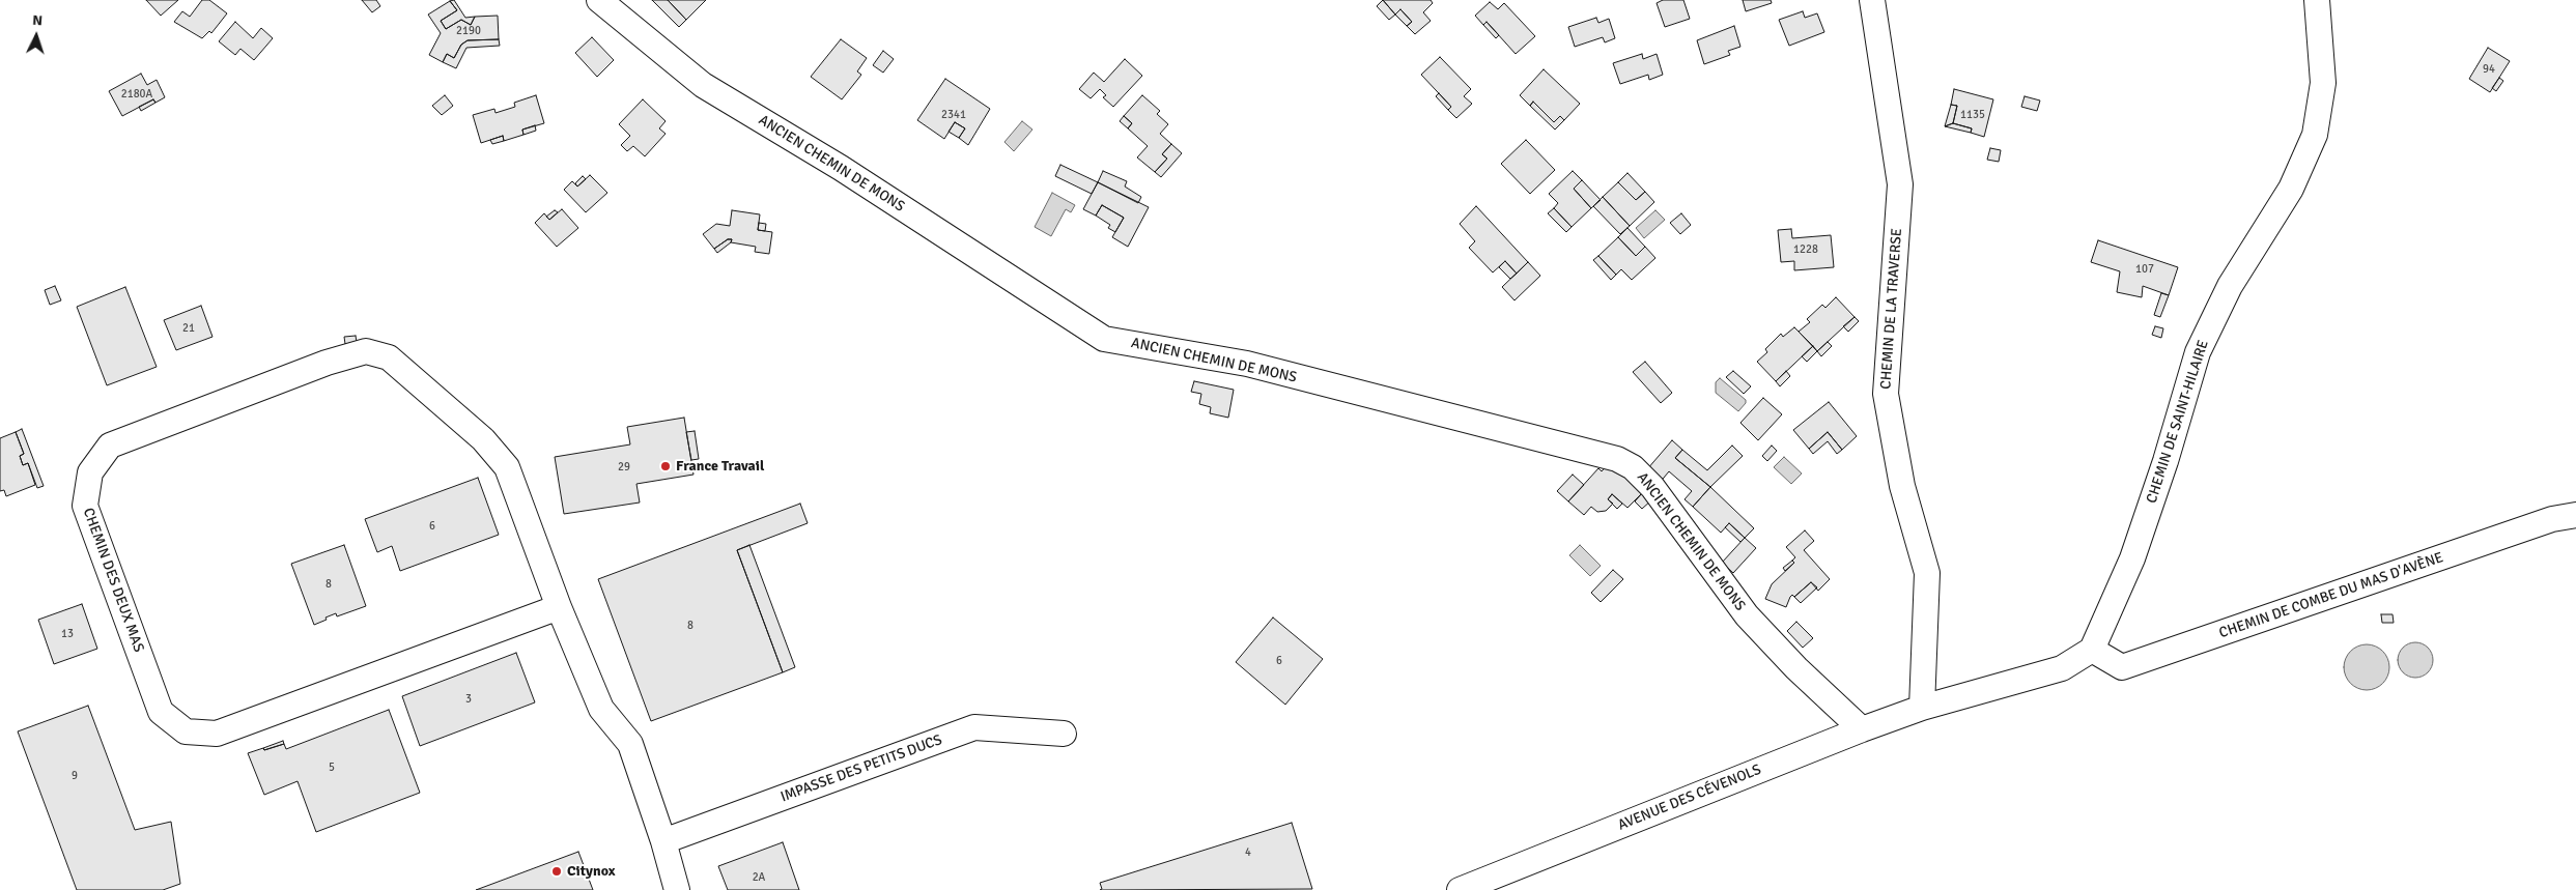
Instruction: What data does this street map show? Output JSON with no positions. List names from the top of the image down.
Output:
{
  "streets": {
    "street": [
      "ANCIEN CHEMIN DE MONS",
      "CHEMIN DE LA TRAVERSE",
      "CHEMIN DE SAINT-HILAIRE",
      "CHEMIN DES DEUX MAS",
      "CHEMIN DE COMBE DU MAS D'AVÈNE",
      "IMPASSE DES PETITS DUCS",
      "AVENUE DES CÉVENOLS"
    ]
  },
  "crossings": [
    ["ANCIEN CHEMIN DE MONS", "AVENUE DES CÉVENOLS"],
    ["CHEMIN DE LA TRAVERSE", "AVENUE DES CÉVENOLS"],
    ["CHEMIN DE SAINT-HILAIRE", "CHEMIN DE COMBE DU MAS D'AVÈNE"],
    ["CHEMIN DES DEUX MAS", "IMPASSE DES PETITS DUCS"]
  ],
  "places": ["France Travail", "Citynox"],
  "house_numbers": [
    "2190",
    "94",
    "2180A",
    "2341",
    "1135",
    "1228",
    "107",
    "21",
    "29",
    "6",
    "8",
    "8",
    "13",
    "6",
    "3",
    "5",
    "9",
    "4",
    "2A"
  ],
  "north": "top"
}
